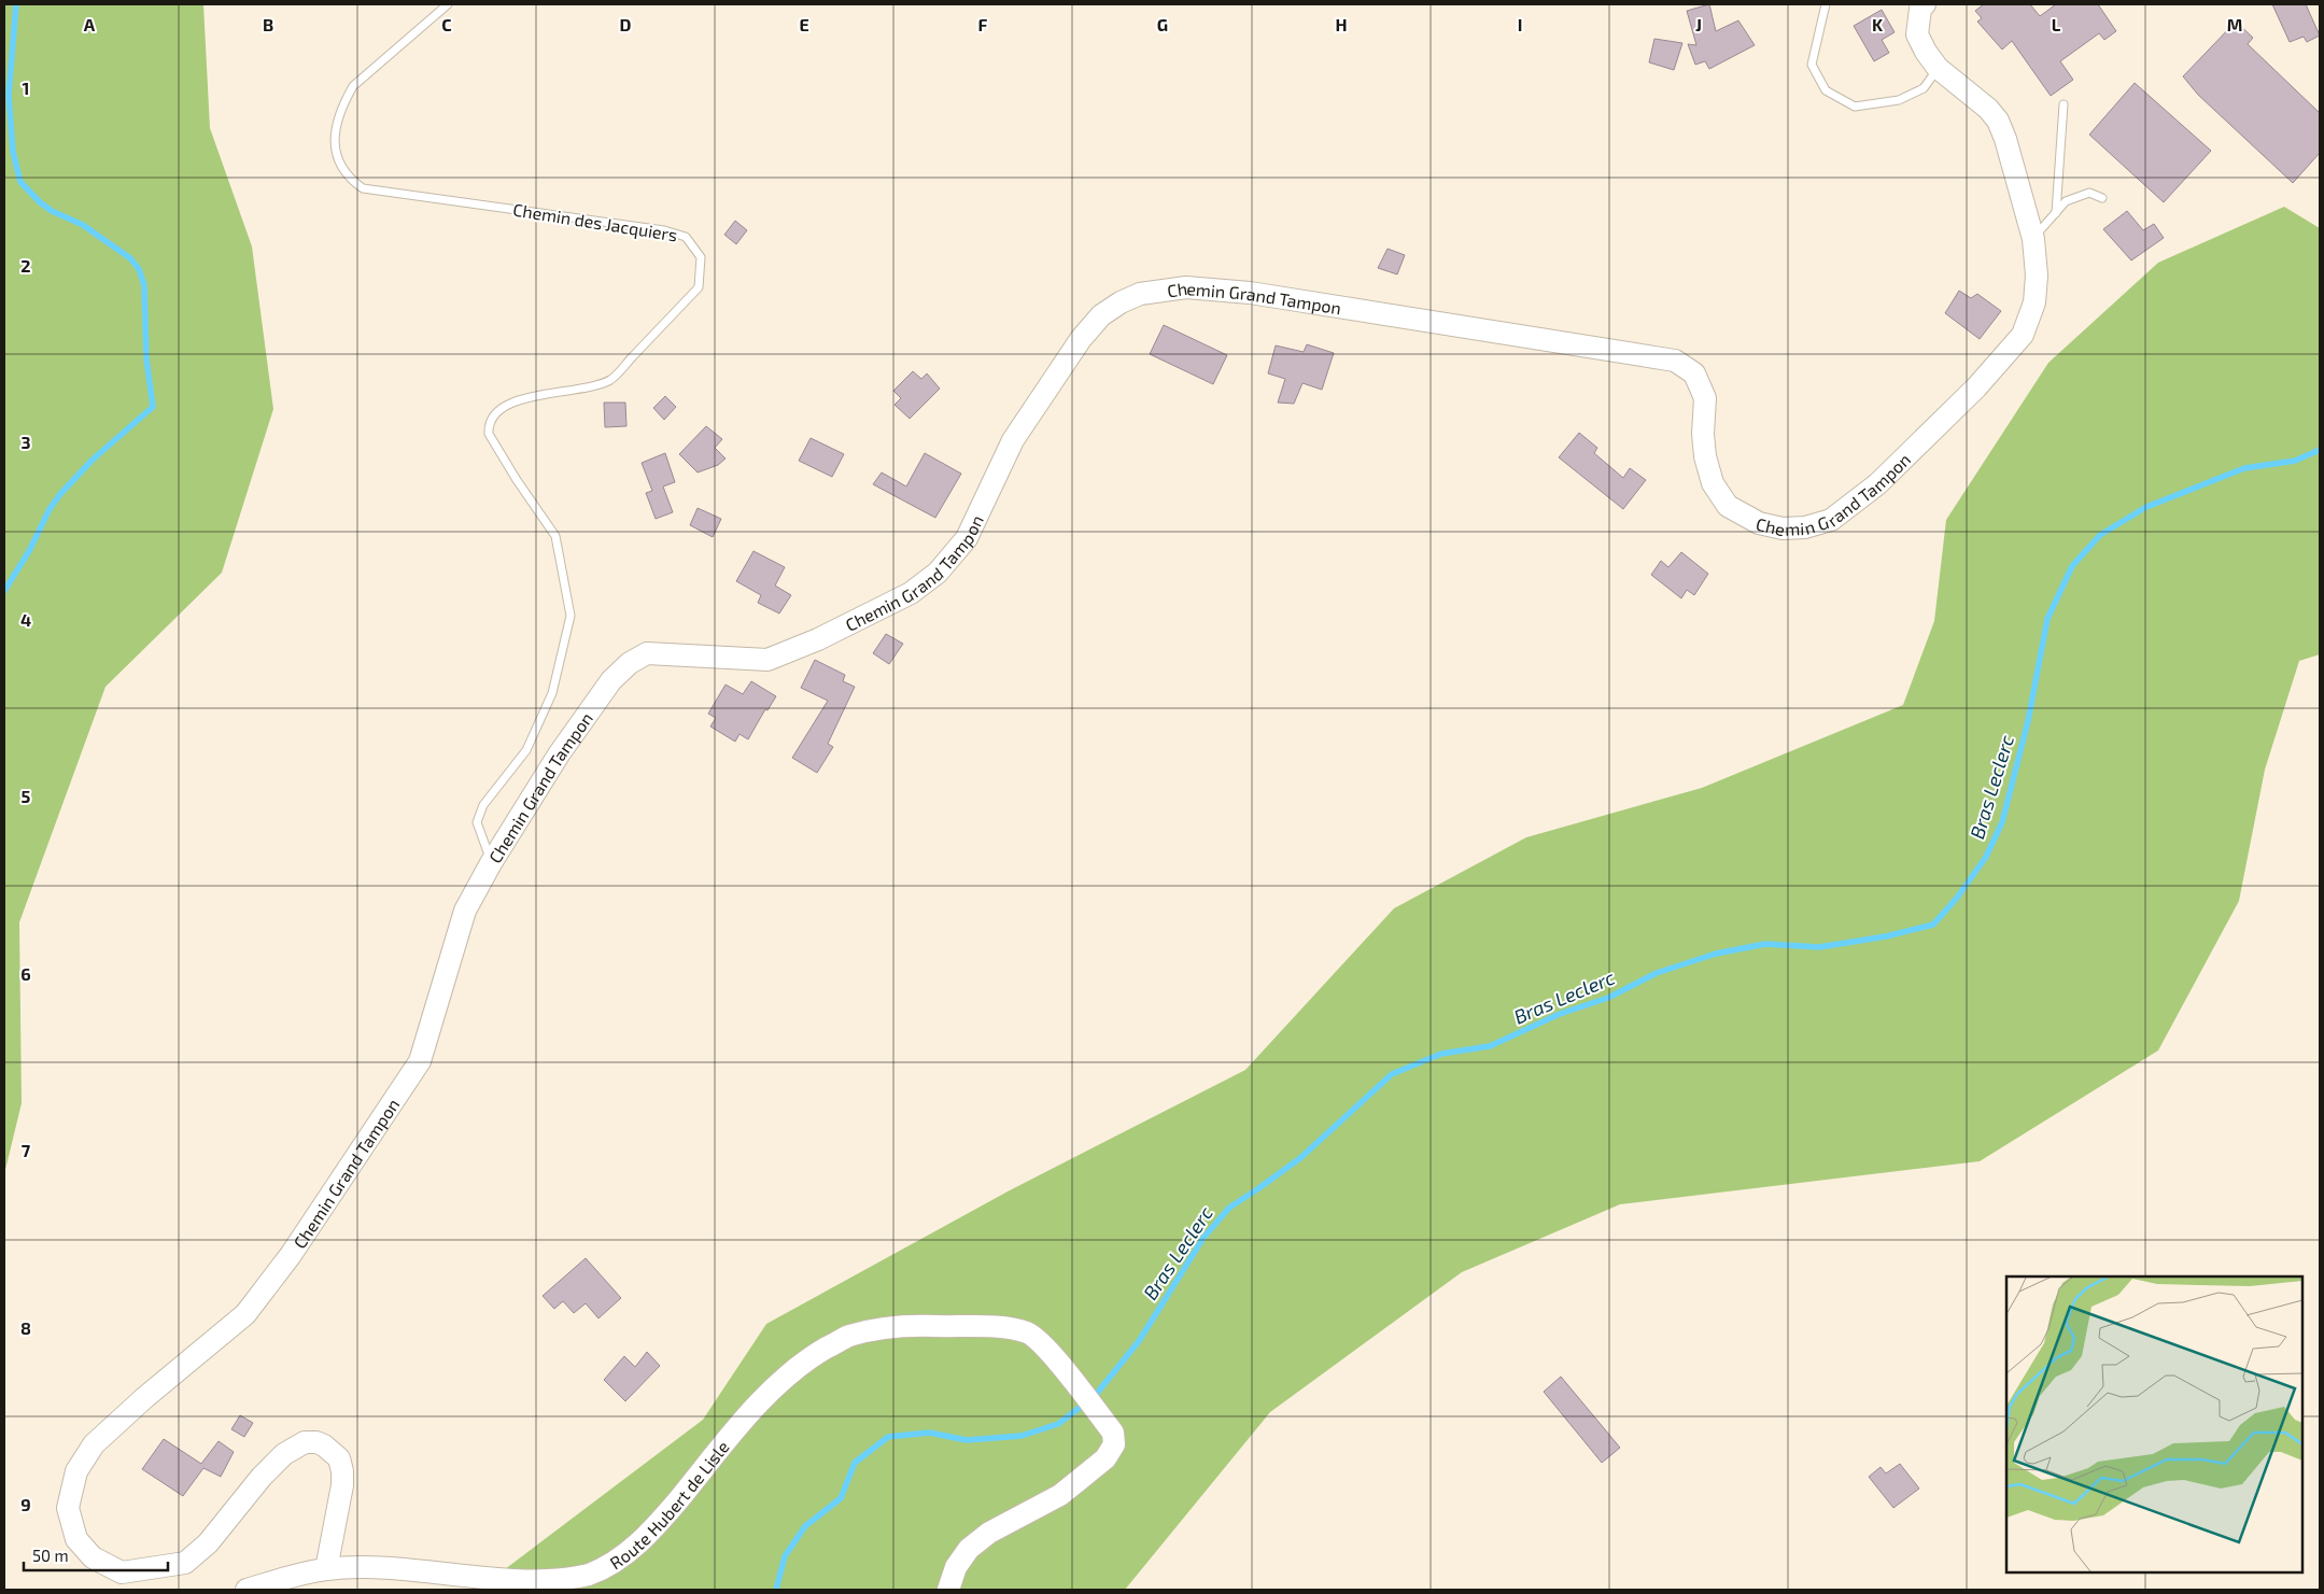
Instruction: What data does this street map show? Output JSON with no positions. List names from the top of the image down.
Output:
{
  "streets": {
    "main road": ["Chemin Grand Tampon", "Route Hubert de Lisle"],
    "lane": ["Chemin des Jacquiers"]
  },
  "crossings": [
    ["Chemin des Jacquiers", "Chemin Grand Tampon"],
    ["Chemin Grand Tampon", "Route Hubert de Lisle"]
  ],
  "water": ["Bras Leclerc"],
  "scale_bar": "50 m",
  "grid": {
    "columns": [
      "A",
      "B",
      "C",
      "D",
      "E",
      "F",
      "G",
      "H",
      "I",
      "J",
      "K",
      "L",
      "M"
    ],
    "rows": [
      "1",
      "2",
      "3",
      "4",
      "5",
      "6",
      "7",
      "8",
      "9"
    ]
  }
}
